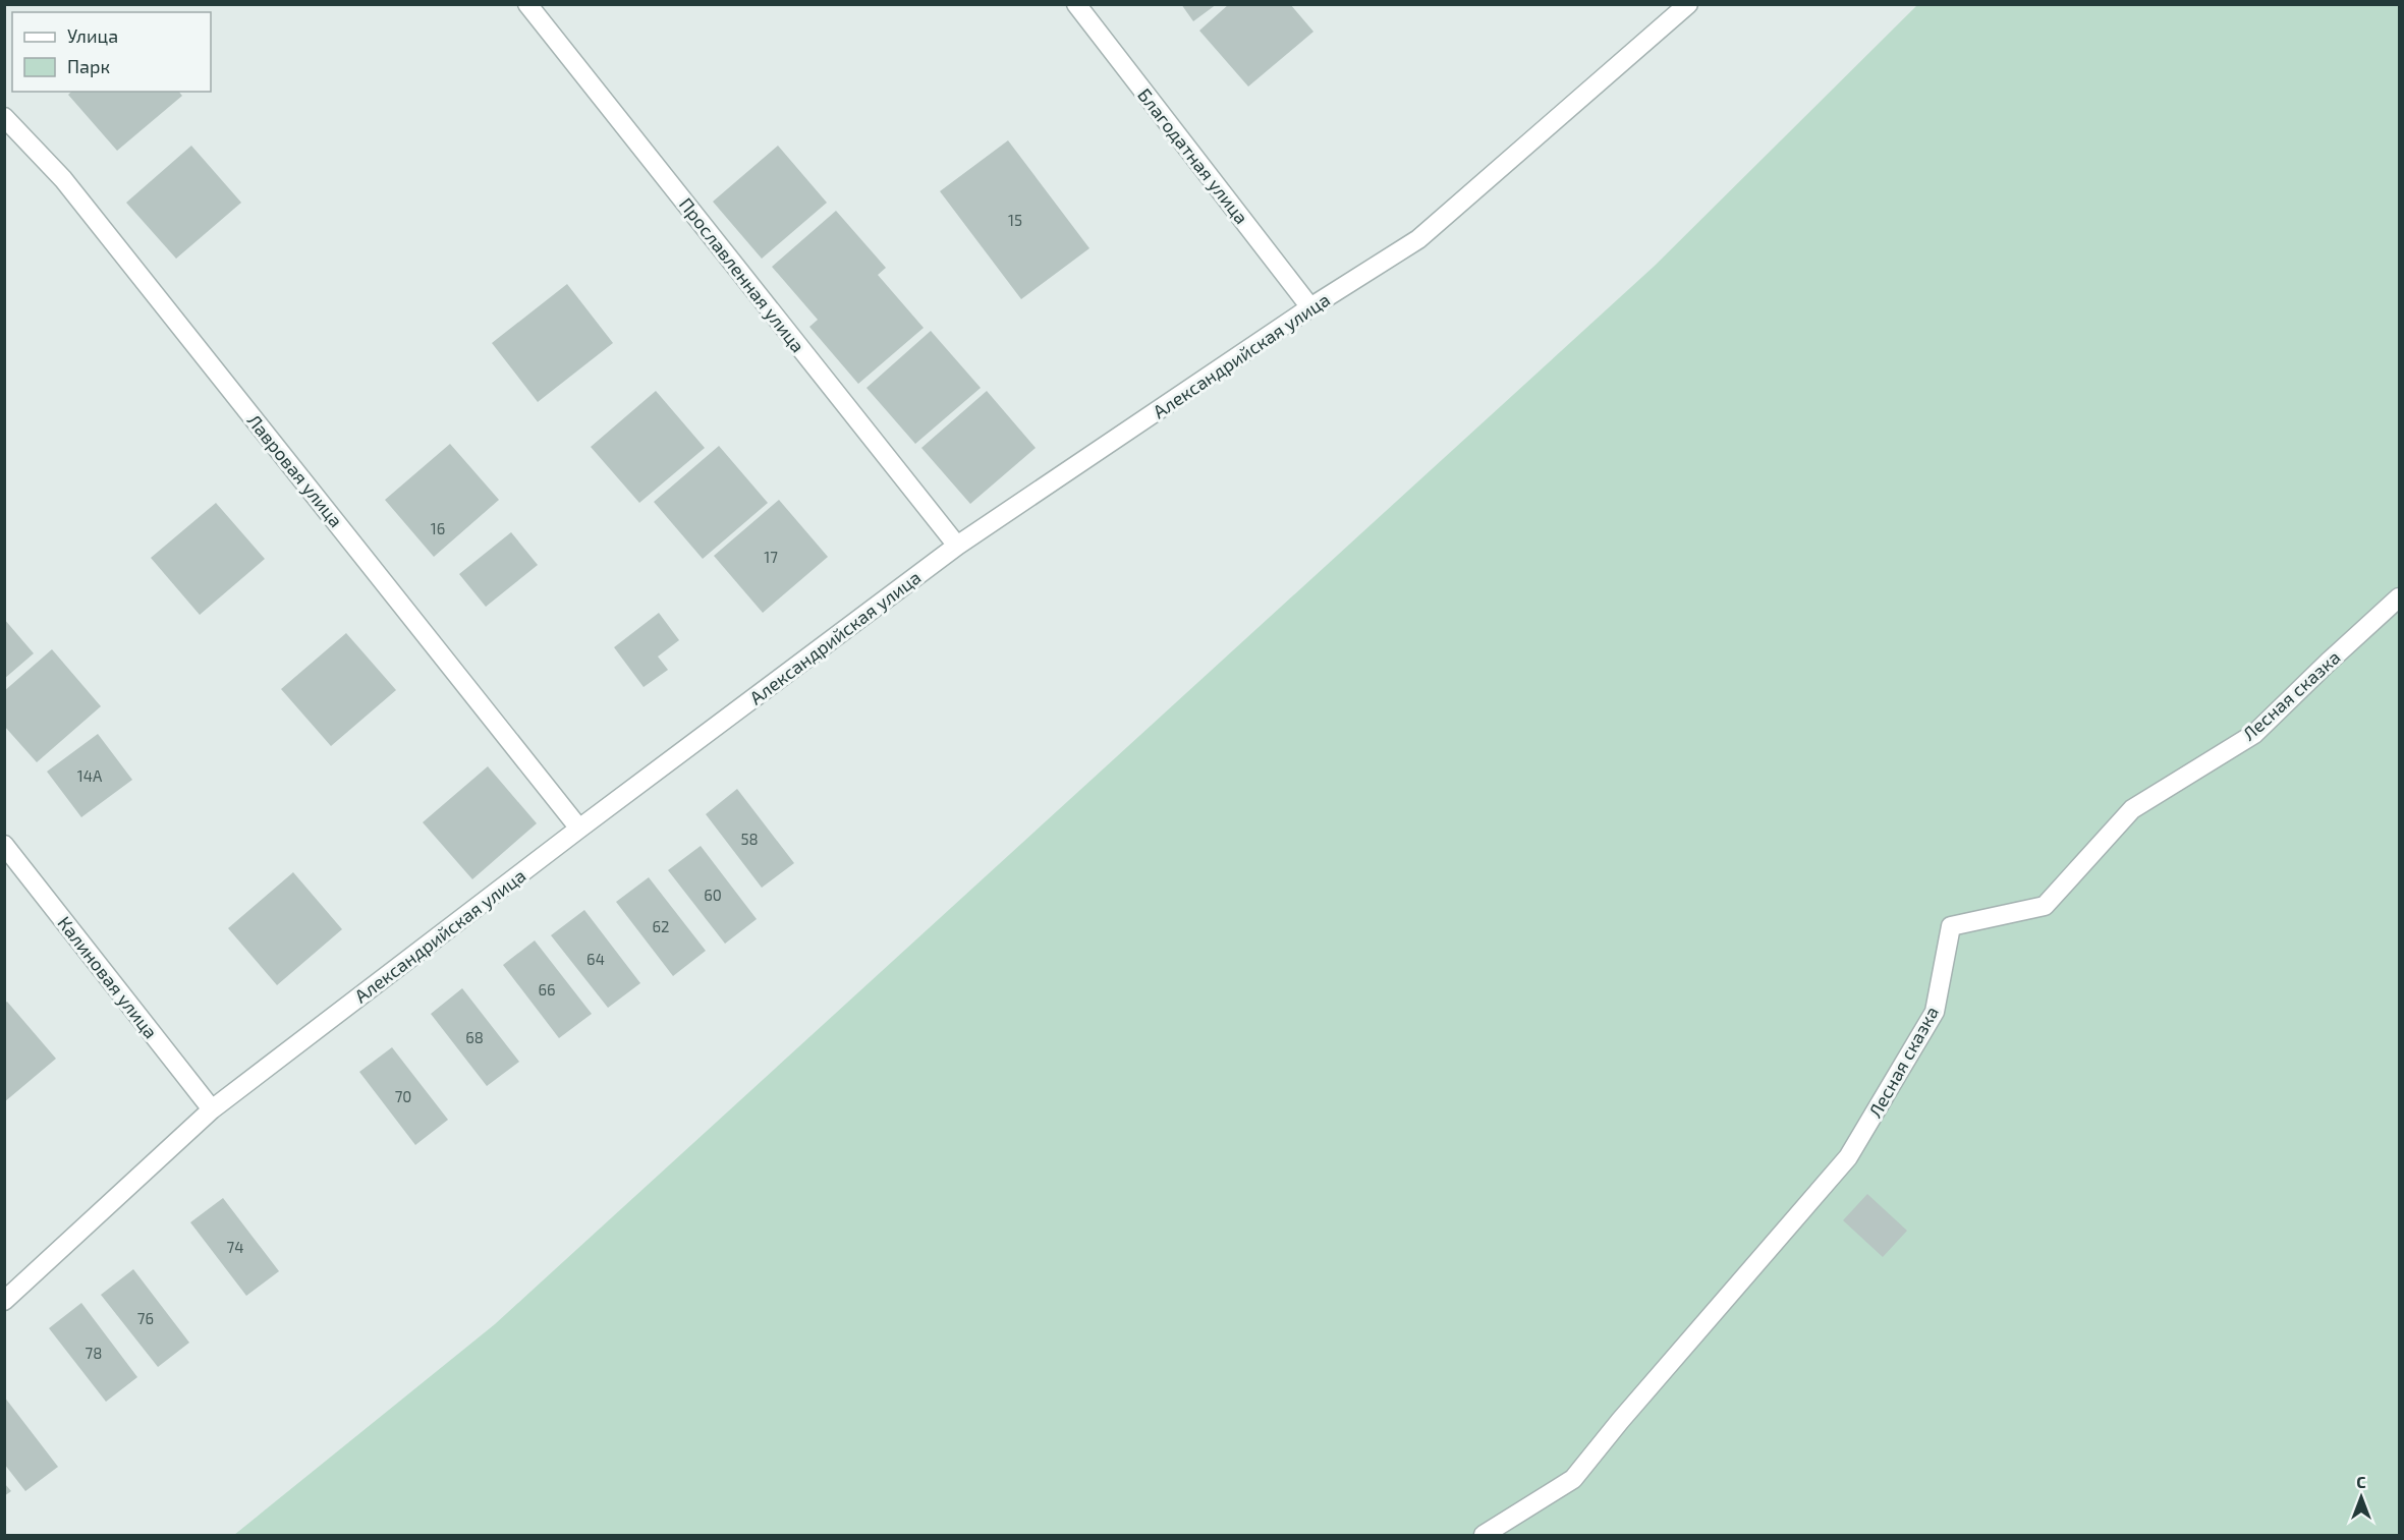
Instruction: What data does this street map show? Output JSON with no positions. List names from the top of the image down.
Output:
{
  "streets": {
    "street": [
      "Благодатная улица",
      "Прославленная улица",
      "Александрийская улица",
      "Лавровая улица",
      "Лесная сказка",
      "Калиновая улица"
    ]
  },
  "crossings": [
    ["Благодатная улица", "Александрийская улица"],
    ["Прославленная улица", "Александрийская улица"],
    ["Александрийская улица", "Лавровая улица"],
    ["Александрийская улица", "Калиновая улица"]
  ],
  "house_numbers": [
    "15",
    "16",
    "17",
    "14А",
    "58",
    "60",
    "62",
    "64",
    "66",
    "68",
    "70",
    "74",
    "76",
    "78"
  ],
  "legend": ["Улица", "Парк"],
  "north": "top"
}
